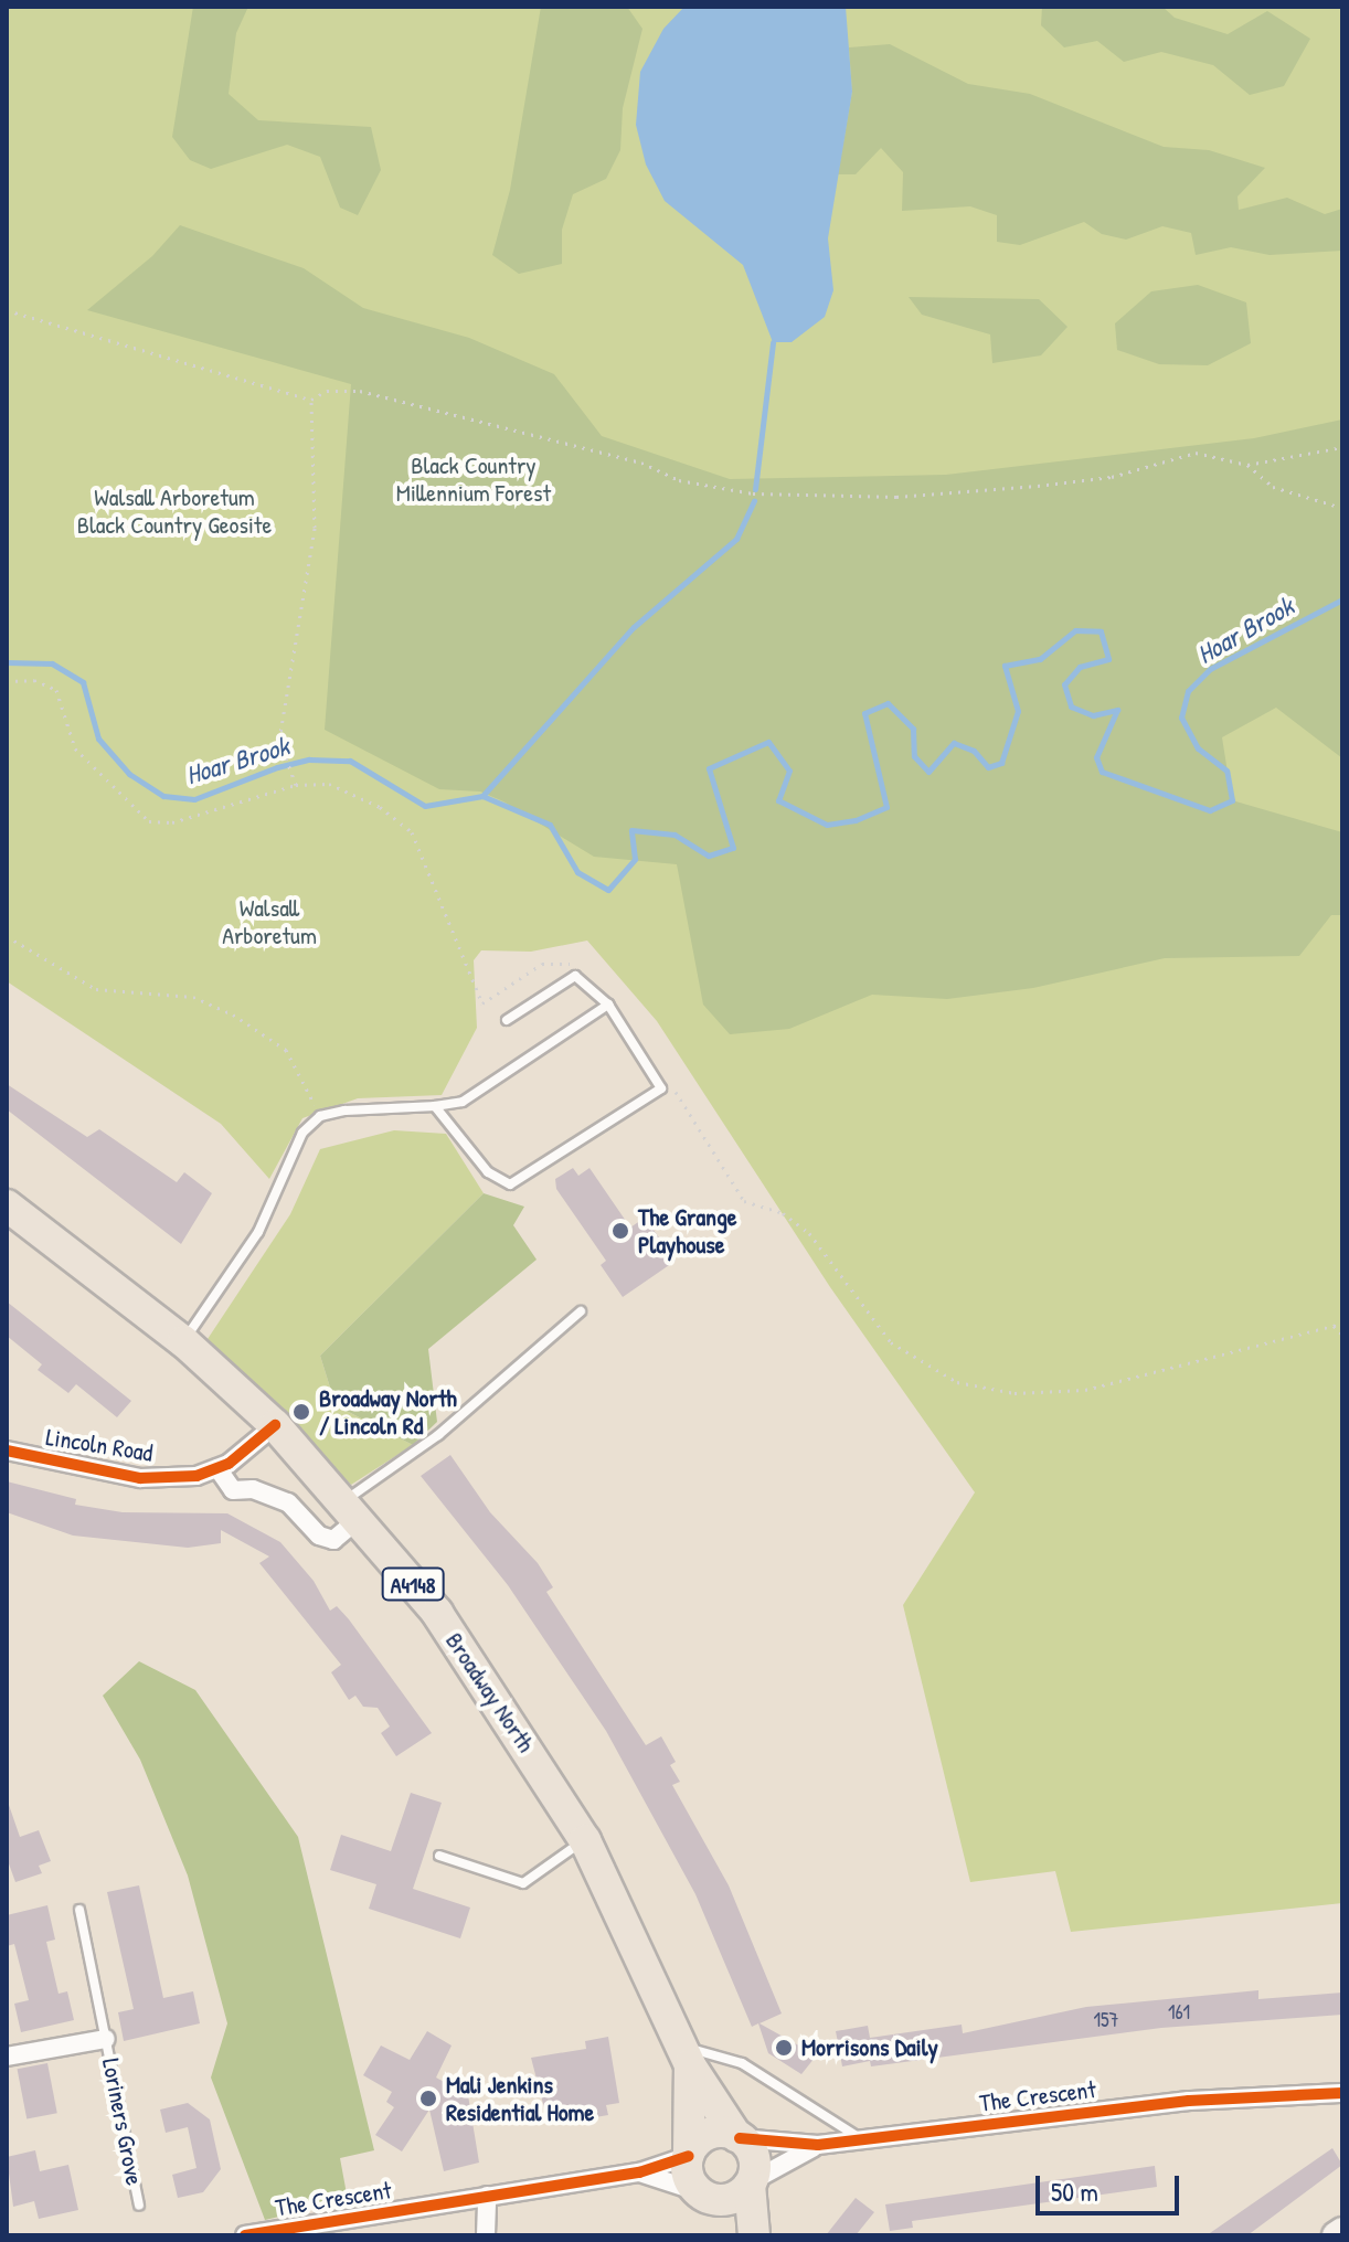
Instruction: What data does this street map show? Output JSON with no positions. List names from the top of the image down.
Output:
{
  "streets": {
    "highway": ["A4148", "Broadway North"],
    "street": ["Lincoln Road", "The Crescent", "Loriners Grove"]
  },
  "crossings": [
    ["Lincoln Road", "Broadway North"],
    ["Broadway North", "The Crescent"]
  ],
  "water": ["Hoar Brook"],
  "parks": ["Black Country Millennium Forest", "Walsall Arboretum Black Country Geosite", "Walsall Arboretum"],
  "places": [
    "The Grange Playhouse",
    "Broadway North / Lincoln Rd",
    "Morrisons Daily",
    "Mali Jenkins Residential Home"
  ],
  "house_numbers": ["161", "157"],
  "scale_bar": "50 m"
}
